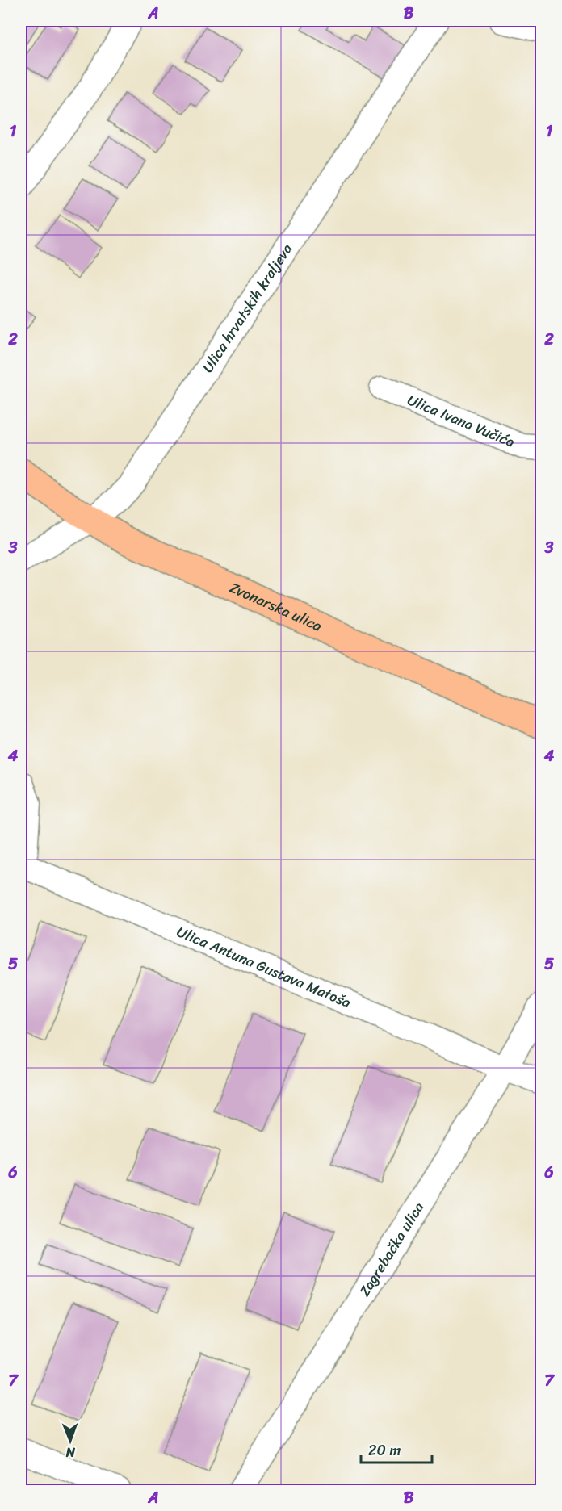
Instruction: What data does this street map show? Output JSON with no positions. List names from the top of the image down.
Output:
{
  "streets": {
    "main road": ["Zvonarska ulica"],
    "street": [
      "Ulica hrvatskih kraljeva",
      "Ulica Ivana Vučića",
      "Ulica Antuna Gustava Matoša",
      "Zagrebačka ulica"
    ]
  },
  "crossings": [
    ["Ulica hrvatskih kraljeva", "Zvonarska ulica"],
    ["Ulica Antuna Gustava Matoša", "Zagrebačka ulica"]
  ],
  "scale_bar": "20 m",
  "north": "bottom",
  "grid": {
    "columns": ["A", "B"],
    "rows": [
      "1",
      "2",
      "3",
      "4",
      "5",
      "6",
      "7"
    ]
  }
}
